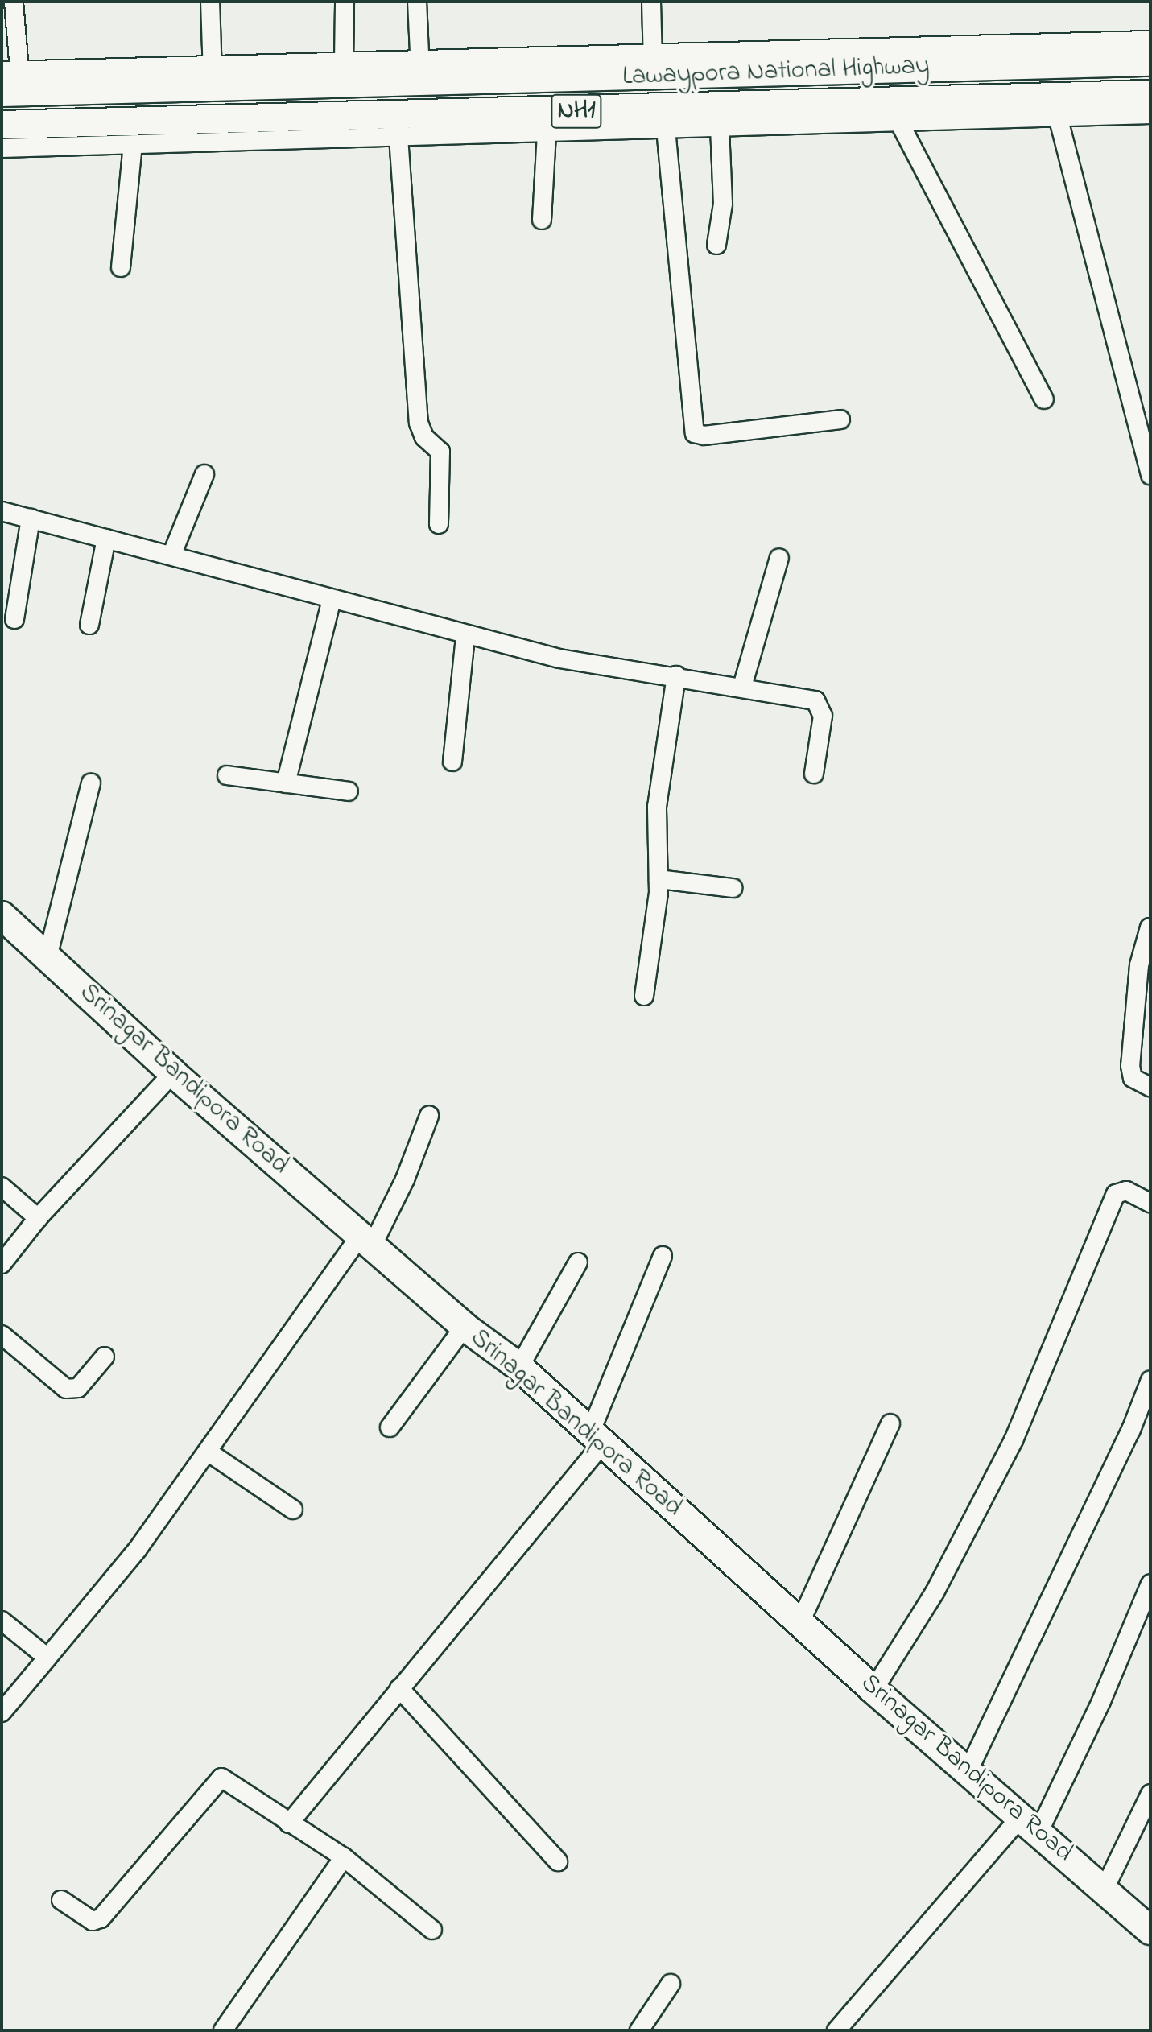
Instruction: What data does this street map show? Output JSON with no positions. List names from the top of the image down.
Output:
{
  "streets": {
    "highway": ["Lawaypora National Highway", "NH1", "Srinagar Bandipora Road"]
  },
  "crossings": [
    ["Lawaypora National Highway", "NH1"]
  ]
}
